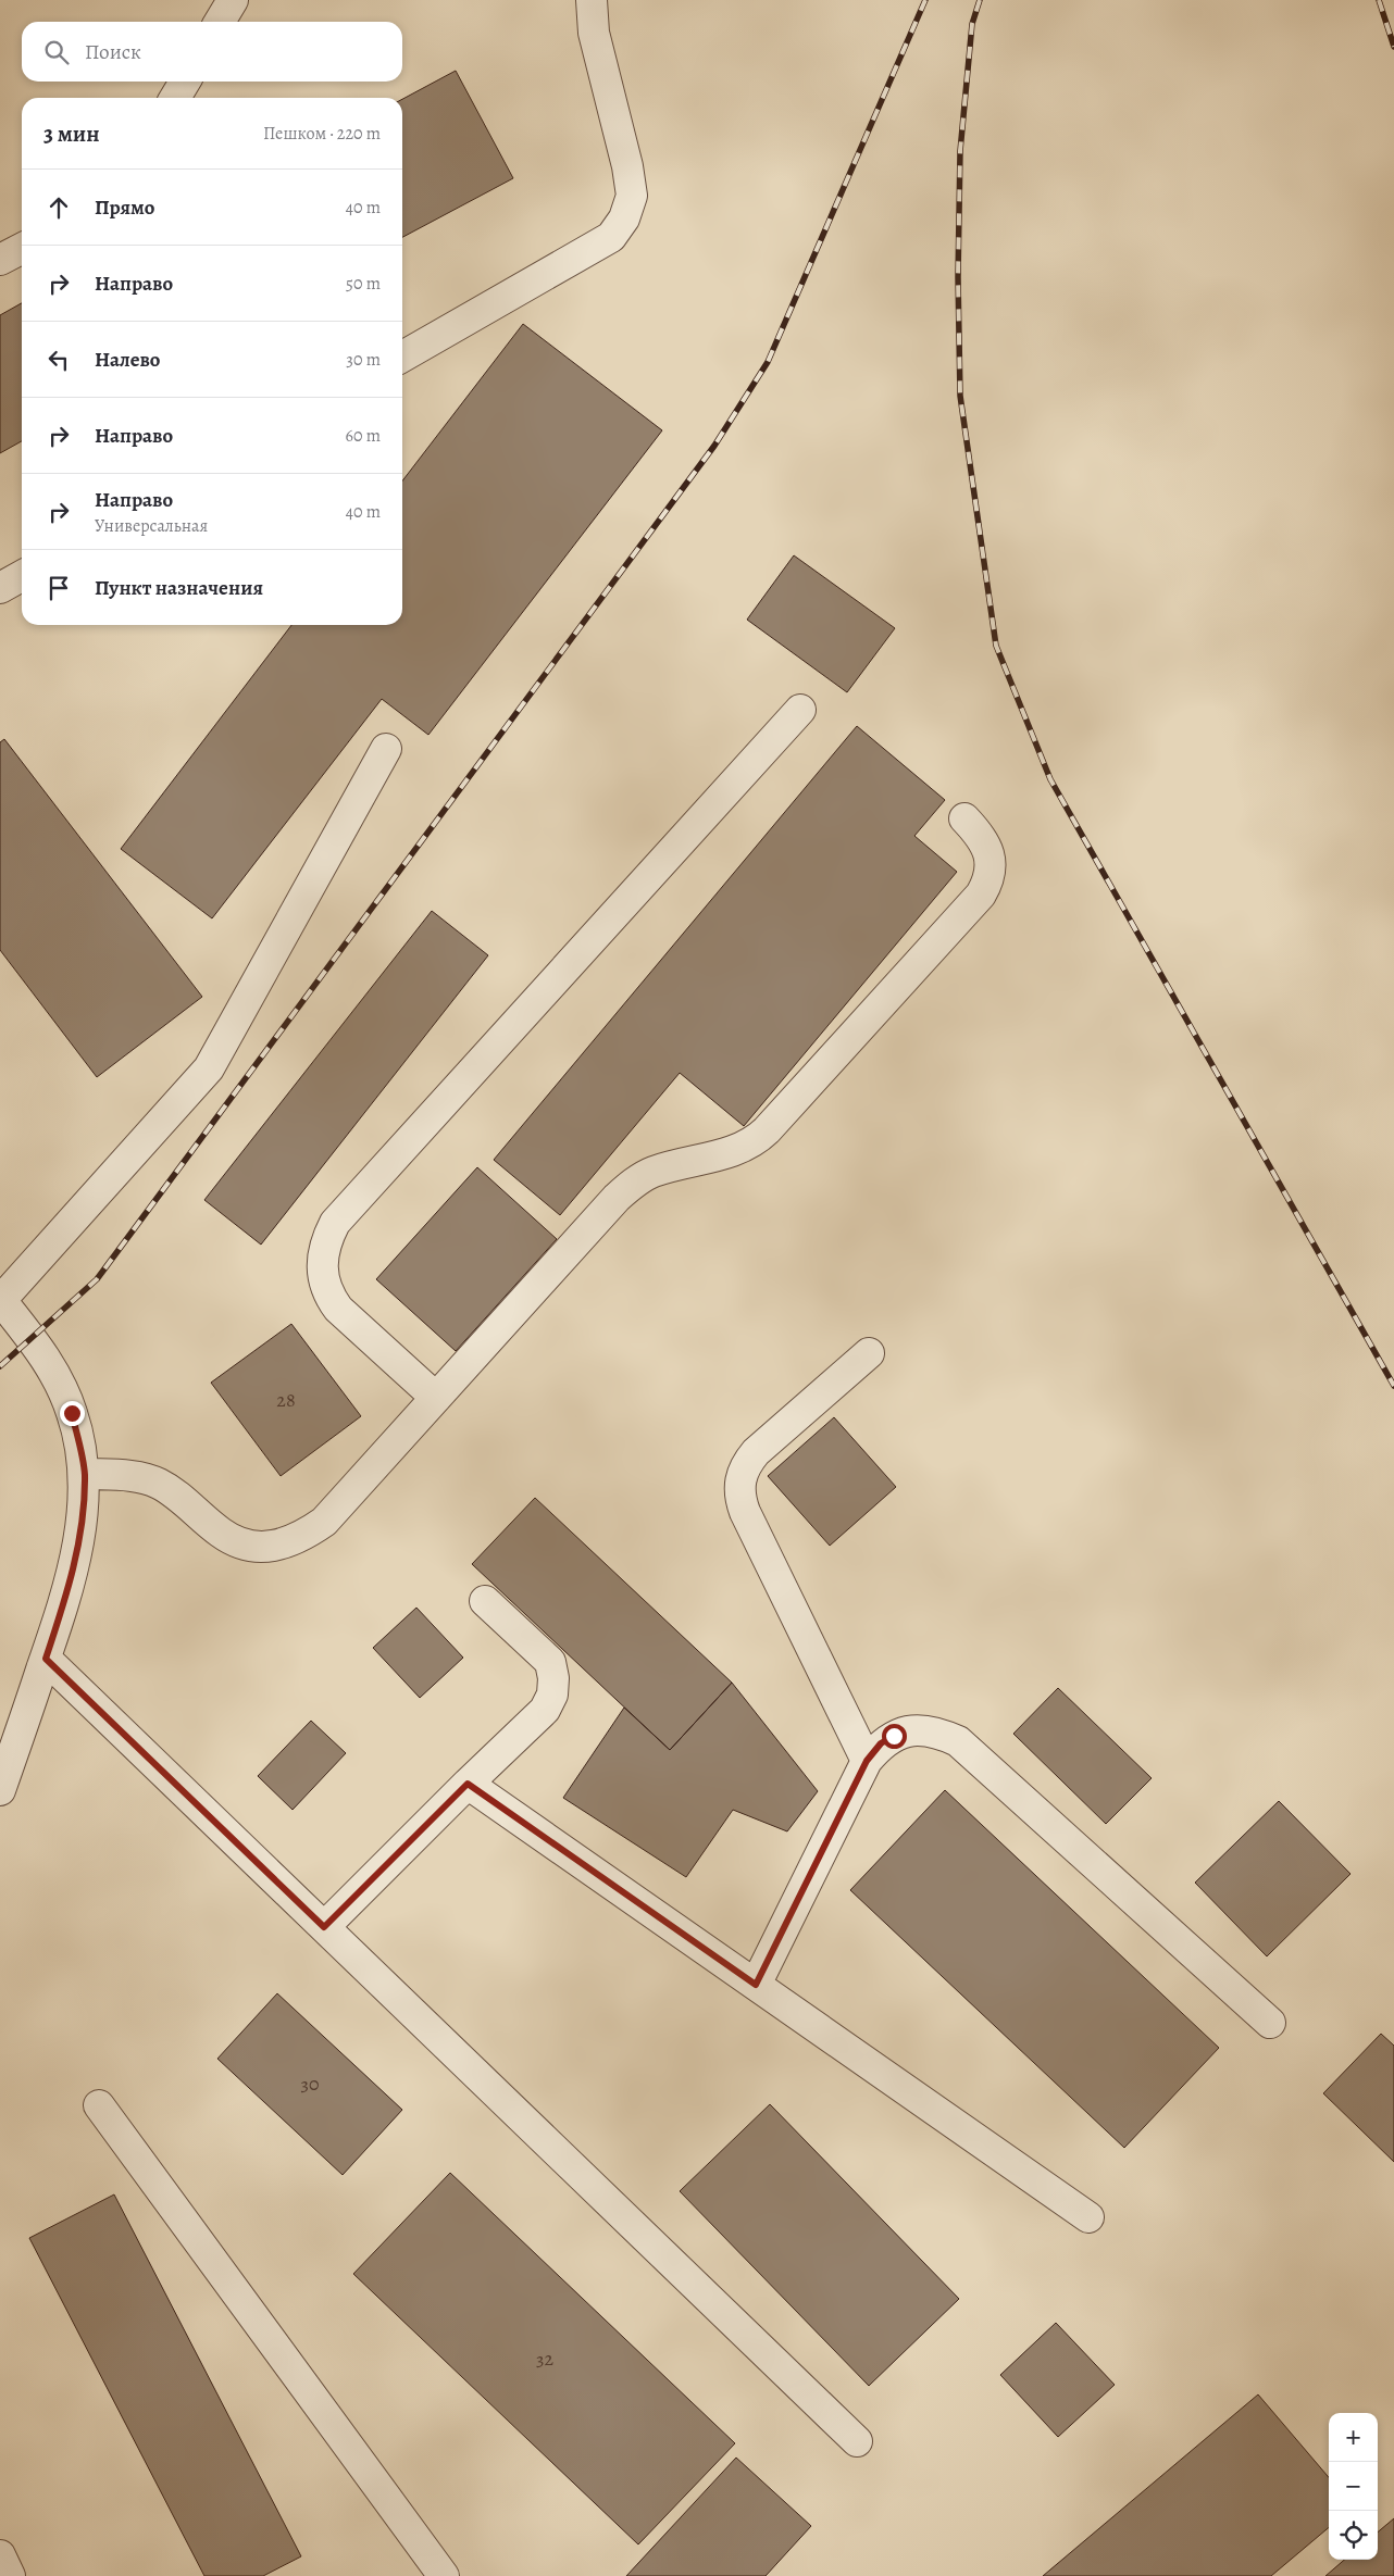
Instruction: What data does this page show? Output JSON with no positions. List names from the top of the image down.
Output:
{
  "house_numbers": ["28", "30", "32"],
  "page": {
    "search": "Поиск",
    "heading": ["3 мин", "Пешком · 220 m"],
    "list": [
      ["Прямо", "40 m"],
      ["Направо", "50 m"],
      ["Налево", "30 m"],
      ["Направо", "60 m"],
      ["Направо", "Универсальная", "40 m"],
      "Пункт назначения"
    ],
    "map_buttons": ["+", "−"]
  }
}
